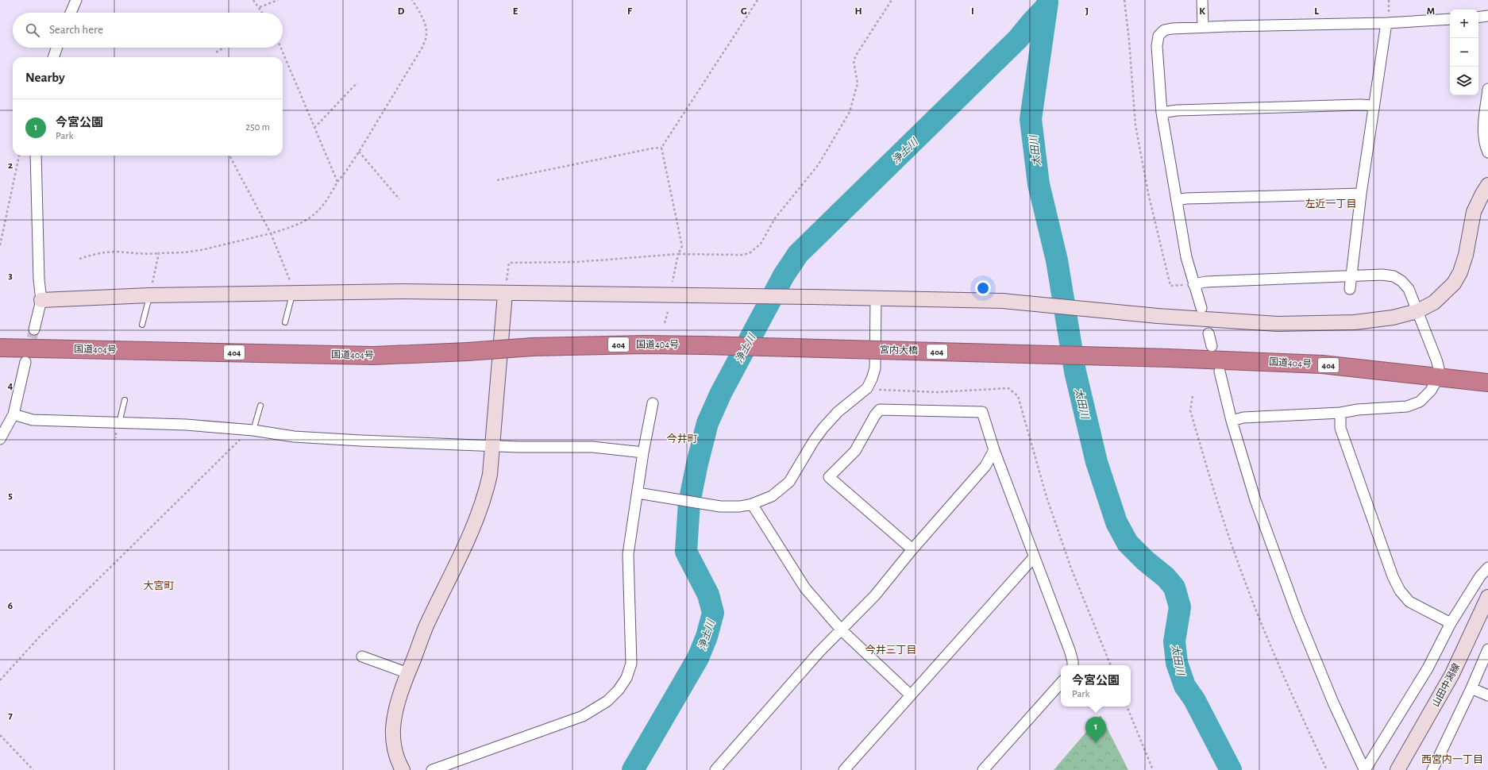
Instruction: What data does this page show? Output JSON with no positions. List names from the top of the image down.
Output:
{
  "streets": {
    "highway": ["404", "国道404号", "宮内大橋"],
    "street": ["山田中潟線"]
  },
  "crossings": [
    ["国道404号", "宮内大橋"]
  ],
  "districts": [
    "左近一丁目",
    "今井町",
    "大宮町",
    "今井三丁目",
    "西宮内一丁目"
  ],
  "water": ["浄土川", "太田川"],
  "page": {
    "map_buttons": ["+", "−"],
    "search": "Search here",
    "heading": "Nearby",
    "list": [
      {
        "mark": "1",
        "name": "今宮公園",
        "note": "Park",
        "value": "250 m"
      }
    ],
    "popup": ["今宮公園", "Park"],
    "pins": "1"
  },
  "grid": {
    "columns": [
      "D",
      "E",
      "F",
      "G",
      "H",
      "I",
      "J",
      "K",
      "L",
      "M"
    ],
    "rows": [
      "2",
      "3",
      "4",
      "5",
      "6",
      "7"
    ]
  }
}
